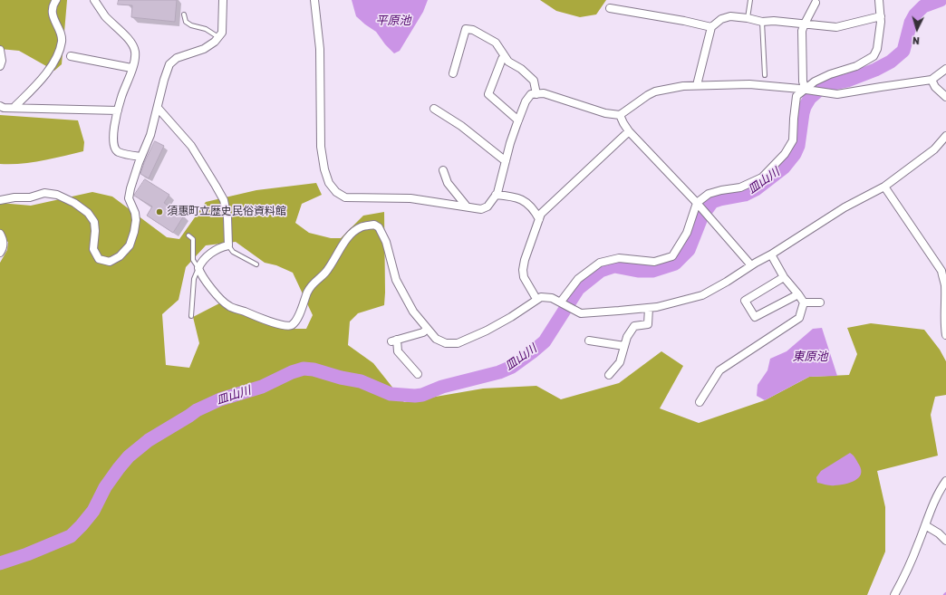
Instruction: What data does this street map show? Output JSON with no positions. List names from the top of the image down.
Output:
{
  "water": ["平原池", "皿山川", "東原池"],
  "places": ["須惠町立歴史民俗資料館"],
  "north": "bottom"
}
